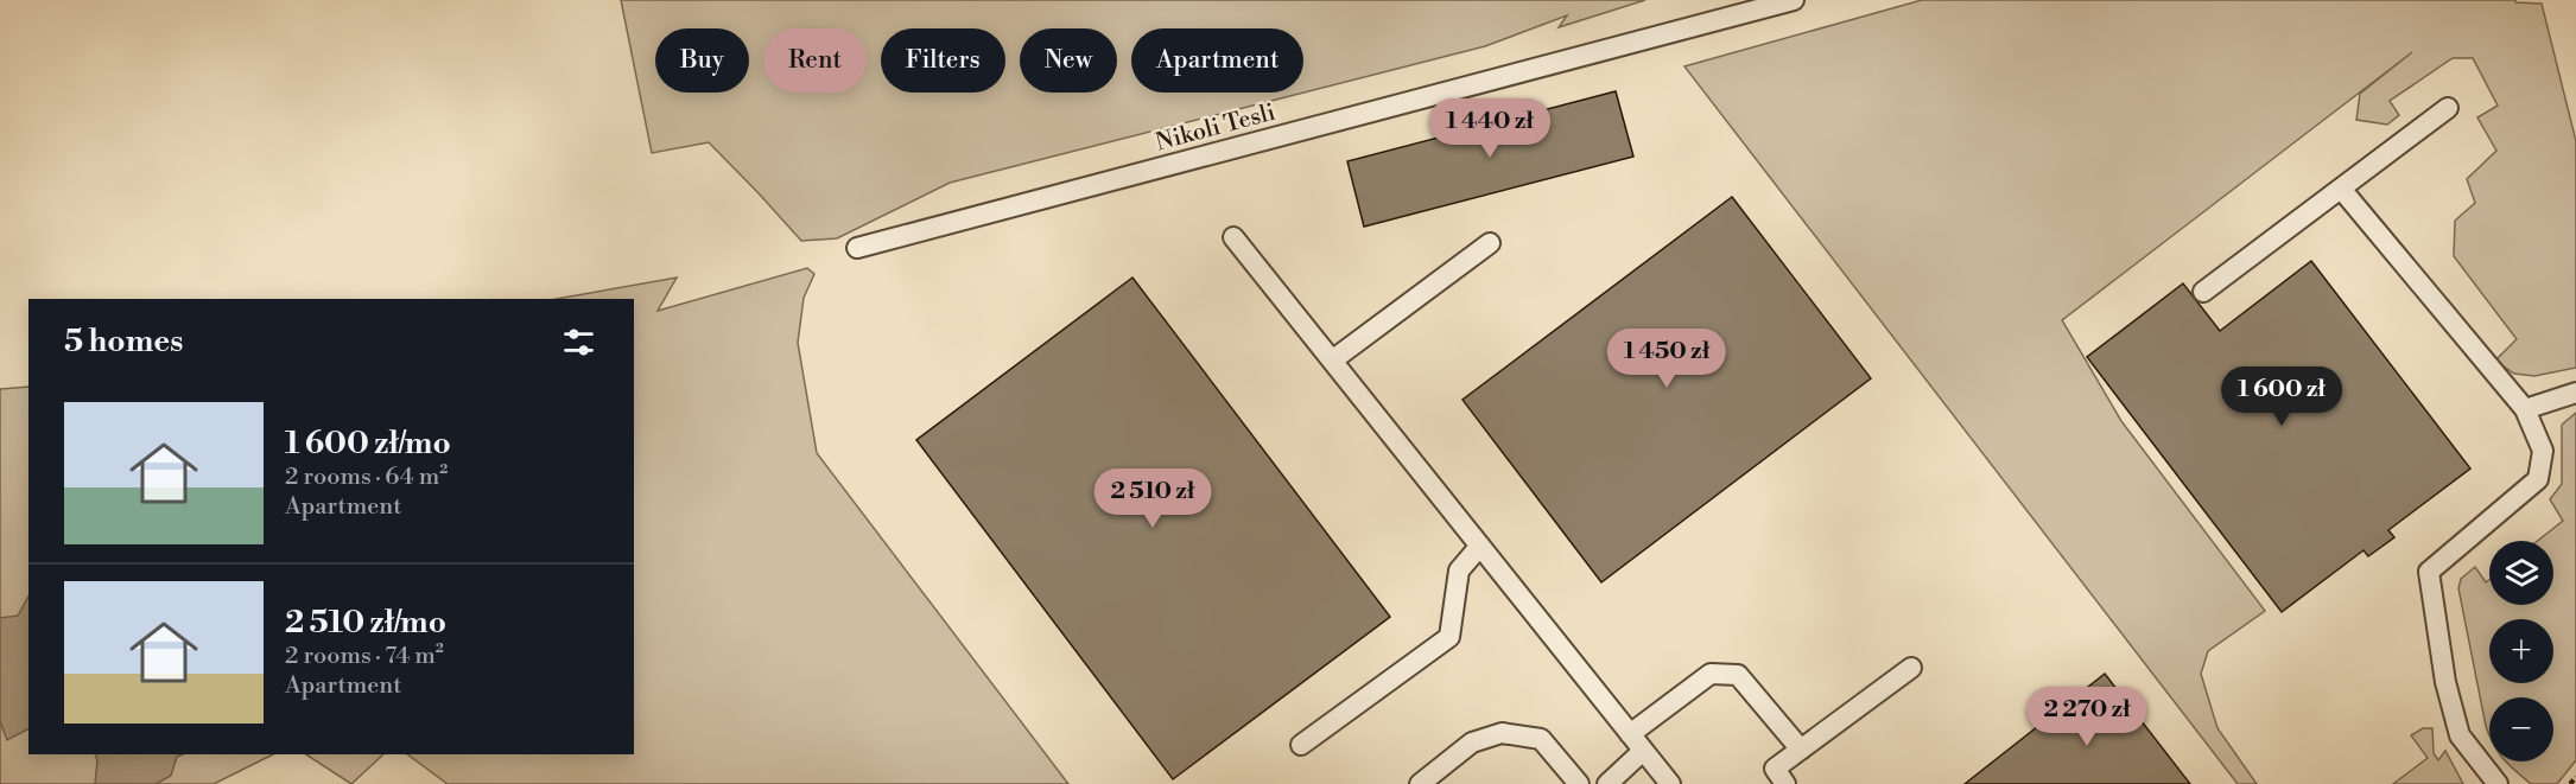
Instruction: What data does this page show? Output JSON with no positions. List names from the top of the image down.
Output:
{
  "streets": {
    "lane": ["Nikoli Tesli"]
  },
  "page": {
    "chip": [
      "Buy",
      "Rent",
      "Filters",
      "New",
      "Apartment"
    ],
    "price": [
      "1 440 zł",
      "1 450 zł",
      "1 600 zł",
      "2 510 zł",
      "2 270 zł"
    ],
    "heading": "5 homes",
    "list": [
      {
        "name": "1 600 zł/mo",
        "note": "2 rooms · 64 m² · Apartment"
      },
      {
        "name": "2 510 zł/mo",
        "note": "2 rooms · 74 m² · Apartment"
      }
    ],
    "map_buttons": ["+", "−"]
  }
}
